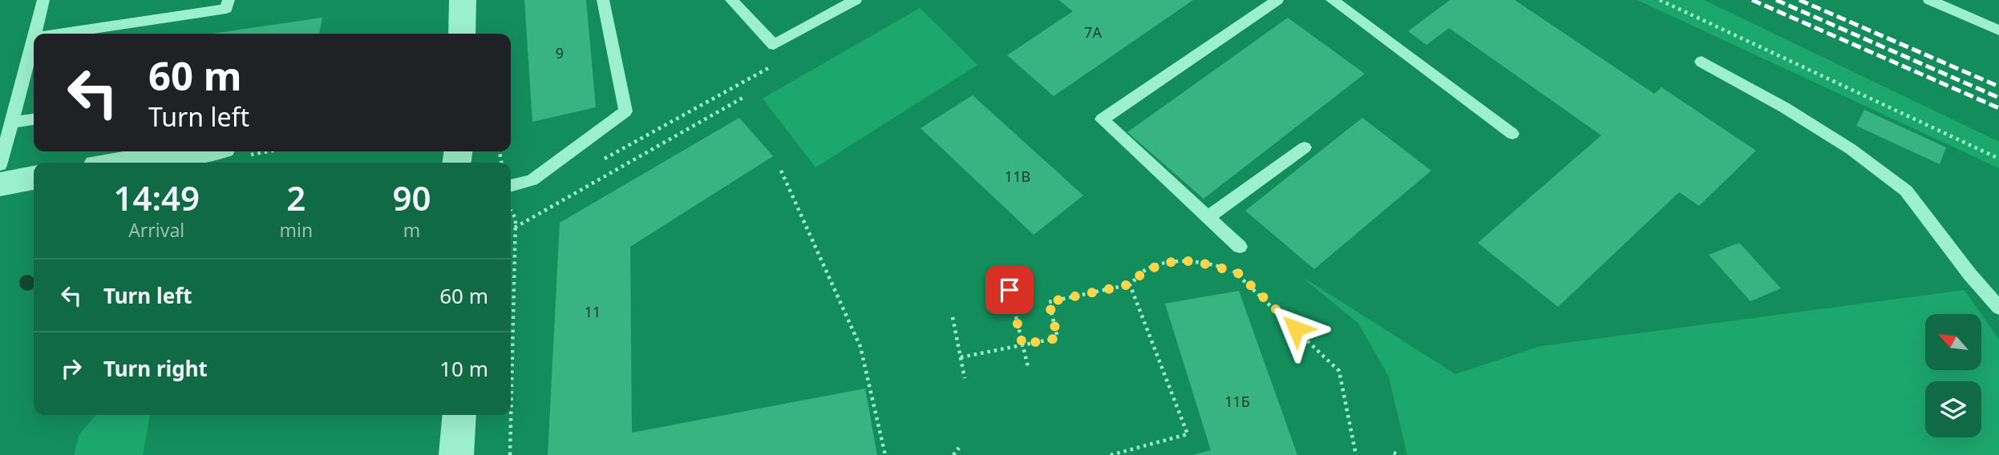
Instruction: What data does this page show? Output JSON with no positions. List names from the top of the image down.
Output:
{
  "house_numbers": [
    "7А",
    "9",
    "11В",
    "11",
    "11Б"
  ],
  "north": "top left",
  "page": {
    "turn": ["60 m", "Turn left"],
    "eta": [
      "14:49",
      "Arrival",
      "2",
      "min",
      "90",
      "m"
    ],
    "list": [
      {
        "name": "Turn left",
        "value": "60 m"
      },
      {
        "name": "Turn right",
        "value": "10 m"
      }
    ]
  }
}
